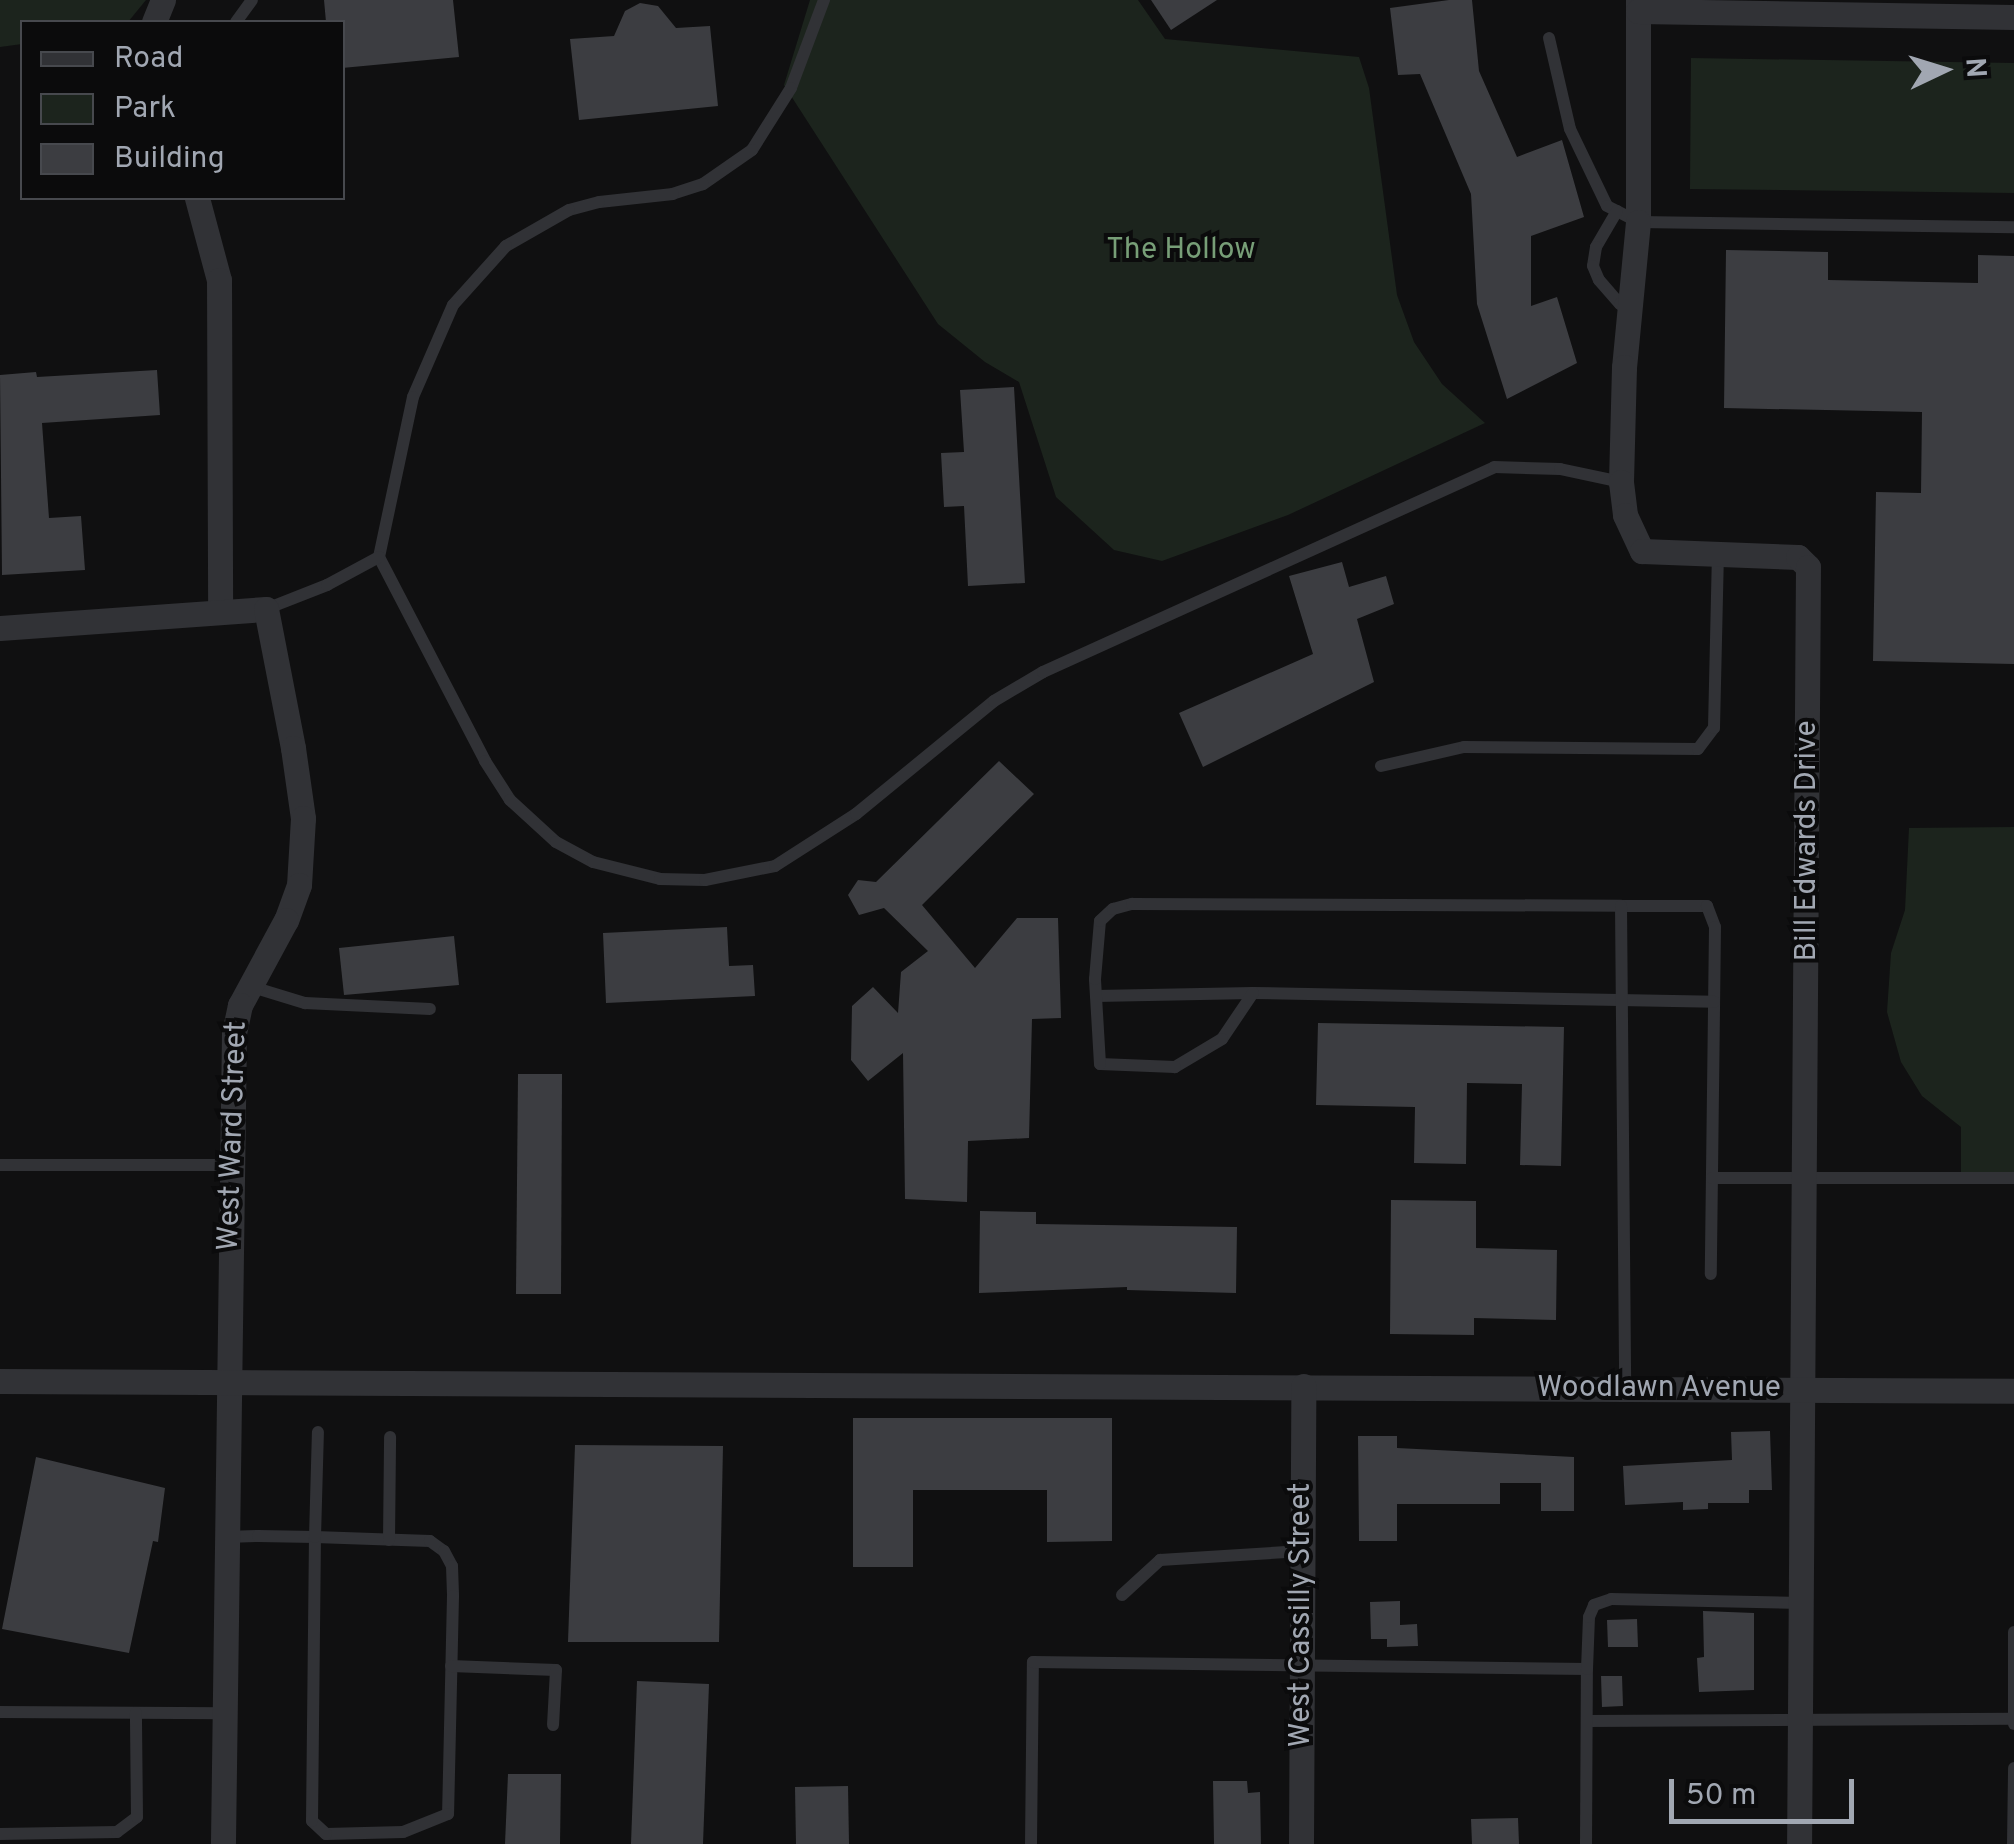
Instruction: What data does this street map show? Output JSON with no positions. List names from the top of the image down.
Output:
{
  "streets": {
    "street": [
      "Bill Edwards Drive",
      "West Ward Street",
      "Woodlawn Avenue",
      "West Cassilly Street"
    ]
  },
  "crossings": [
    ["Bill Edwards Drive", "Woodlawn Avenue"],
    ["West Ward Street", "Woodlawn Avenue"],
    ["Woodlawn Avenue", "West Cassilly Street"]
  ],
  "parks": ["The Hollow"],
  "legend": ["Road", "Park", "Building"],
  "scale_bar": "50 m",
  "north": "right"
}
